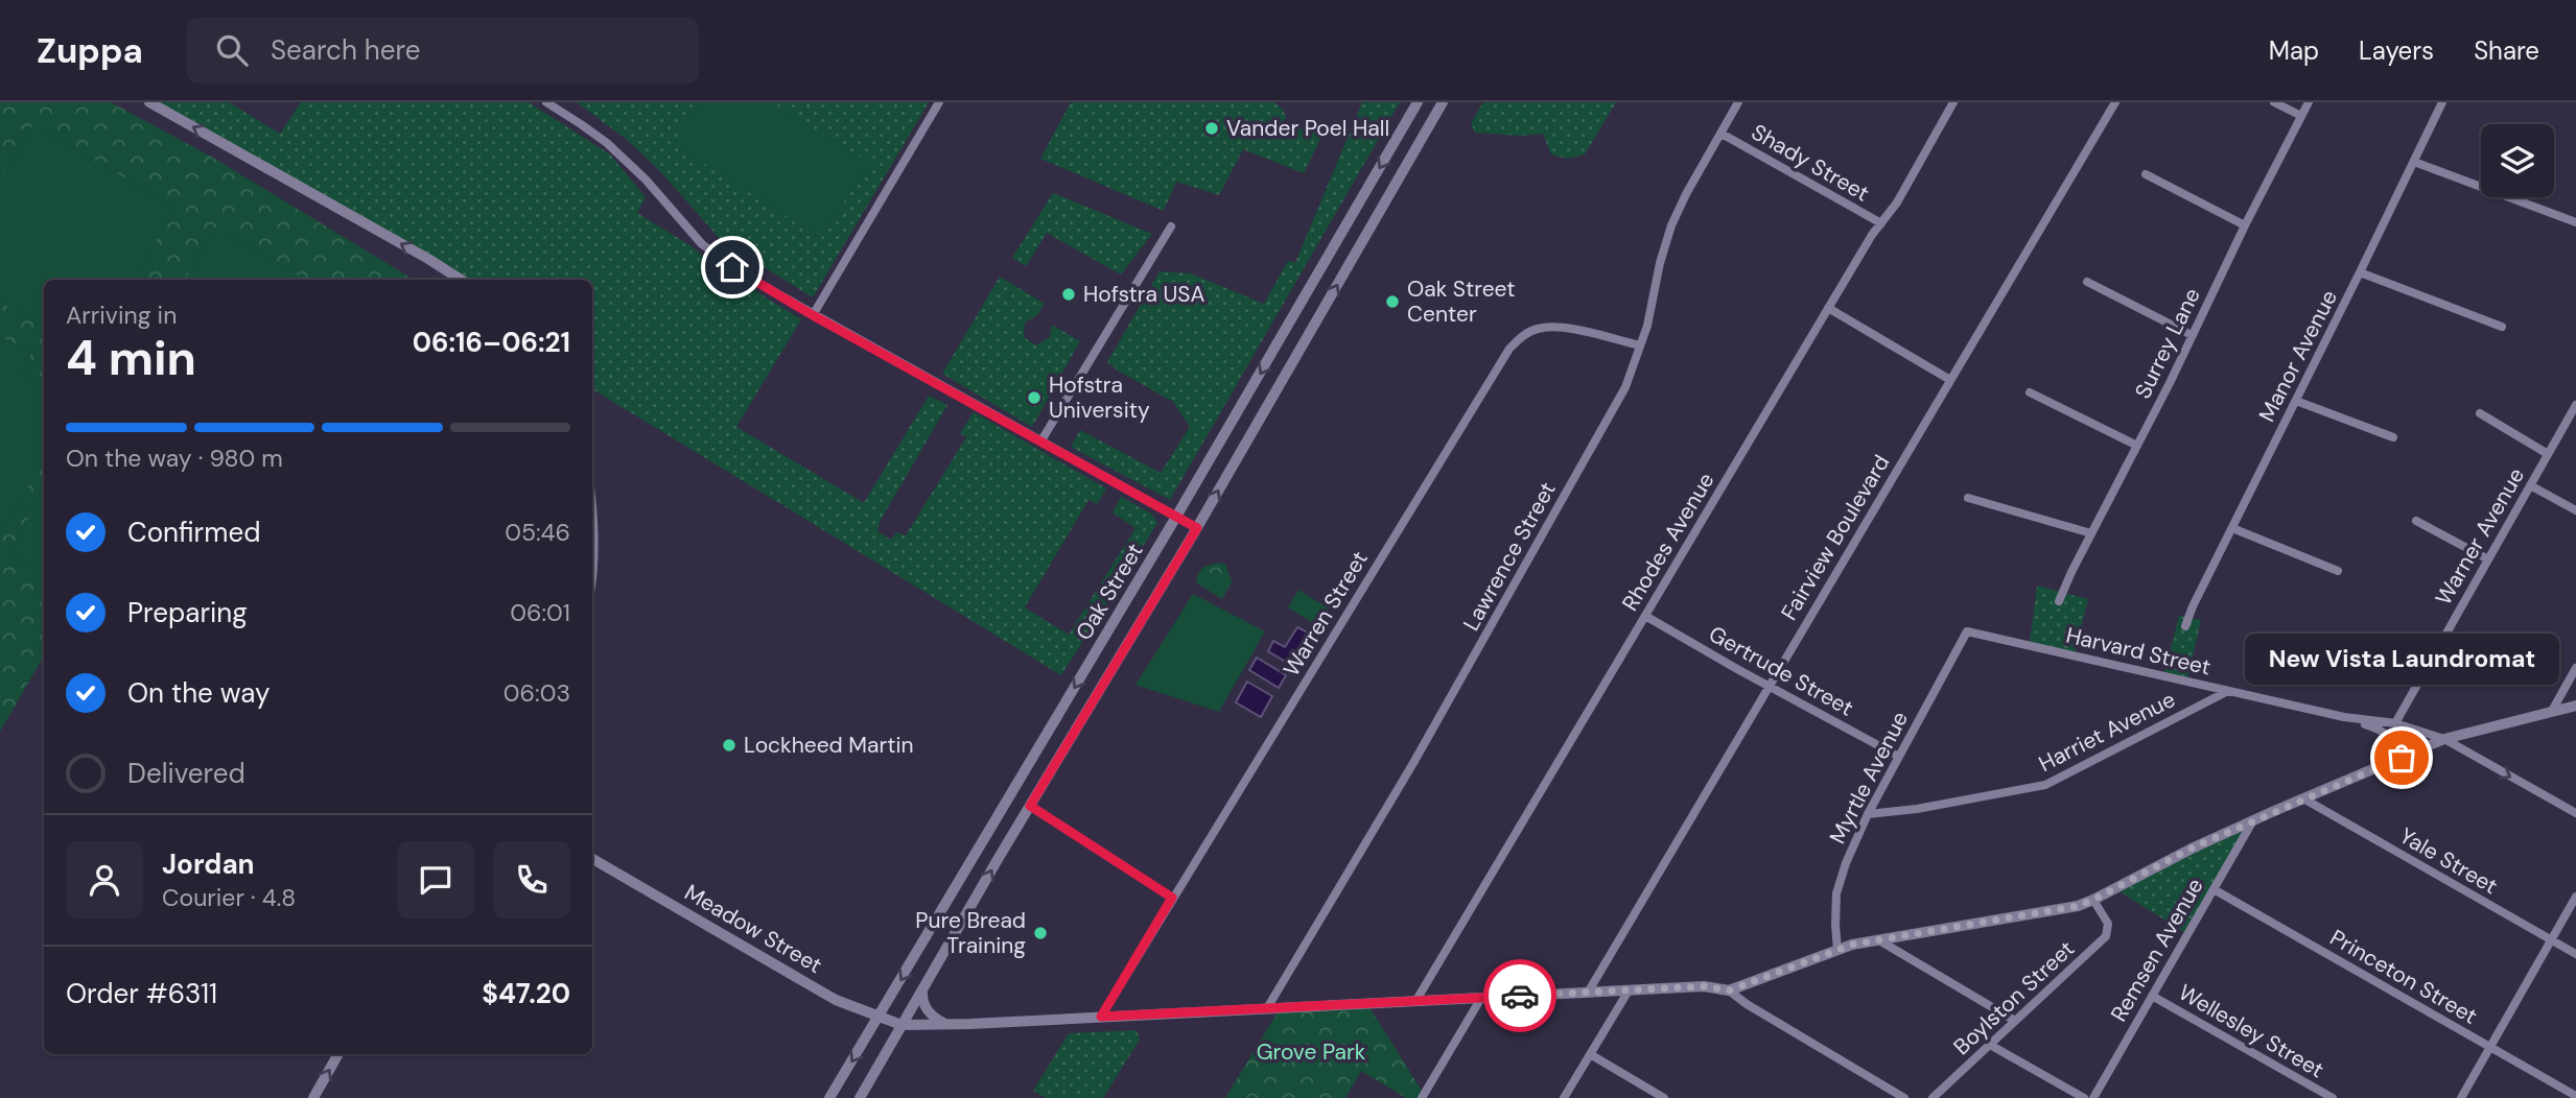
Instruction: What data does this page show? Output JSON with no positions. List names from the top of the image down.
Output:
{
  "streets": {
    "street": [
      "Shady Street",
      "Surrey Lane",
      "Manor Avenue",
      "Warner Avenue",
      "Fairview Boulevard",
      "Rhodes Avenue",
      "Lawrence Street",
      "Oak Street",
      "Warren Street",
      "Harvard Street",
      "Gertrude Street",
      "Harriet Avenue",
      "Myrtle Avenue",
      "Yale Street",
      "Meadow Street",
      "Remsen Avenue",
      "Princeton Street",
      "Boylston Street",
      "Wellesley Street"
    ]
  },
  "crossings": [
    ["Shady Street", "Rhodes Avenue"],
    ["Shady Street", "Lawrence Street"],
    ["Warner Avenue", "Harvard Street"],
    ["Fairview Boulevard", "Gertrude Street"],
    ["Fairview Boulevard", "Meadow Street"],
    ["Rhodes Avenue", "Gertrude Street"],
    ["Rhodes Avenue", "Meadow Street"],
    ["Lawrence Street", "Warren Street"],
    ["Lawrence Street", "Meadow Street"],
    ["Oak Street", "Meadow Street"],
    ["Warren Street", "Meadow Street"],
    ["Harvard Street", "Harriet Avenue"],
    ["Harvard Street", "Myrtle Avenue"],
    ["Gertrude Street", "Myrtle Avenue"],
    ["Harriet Avenue", "Myrtle Avenue"],
    ["Remsen Avenue", "Princeton Street"],
    ["Remsen Avenue", "Wellesley Street"]
  ],
  "parks": ["Grove Park"],
  "places": [
    "Vander Poel Hall",
    "Hofstra USA",
    "Oak Street Center",
    "Hofstra University",
    "Lockheed Martin",
    "New Vista Laundromat",
    "Pure Bread Training"
  ],
  "page": {
    "header": "Zuppa",
    "search": "Search here",
    "nav": ["Map", "Layers", "Share"],
    "heading": ["4 min", "Arriving in", "06:16–06:21"],
    "panel": [
      "Jordan",
      "Courier · 4.8",
      "Order #6311",
      "$47.20"
    ],
    "bar": "On the way · 980 m",
    "list": [
      ["Confirmed", "05:46"],
      ["Preparing", "06:01"],
      ["On the way", "06:03"],
      "Delivered"
    ],
    "bubble": "New Vista Laundromat"
  }
}
